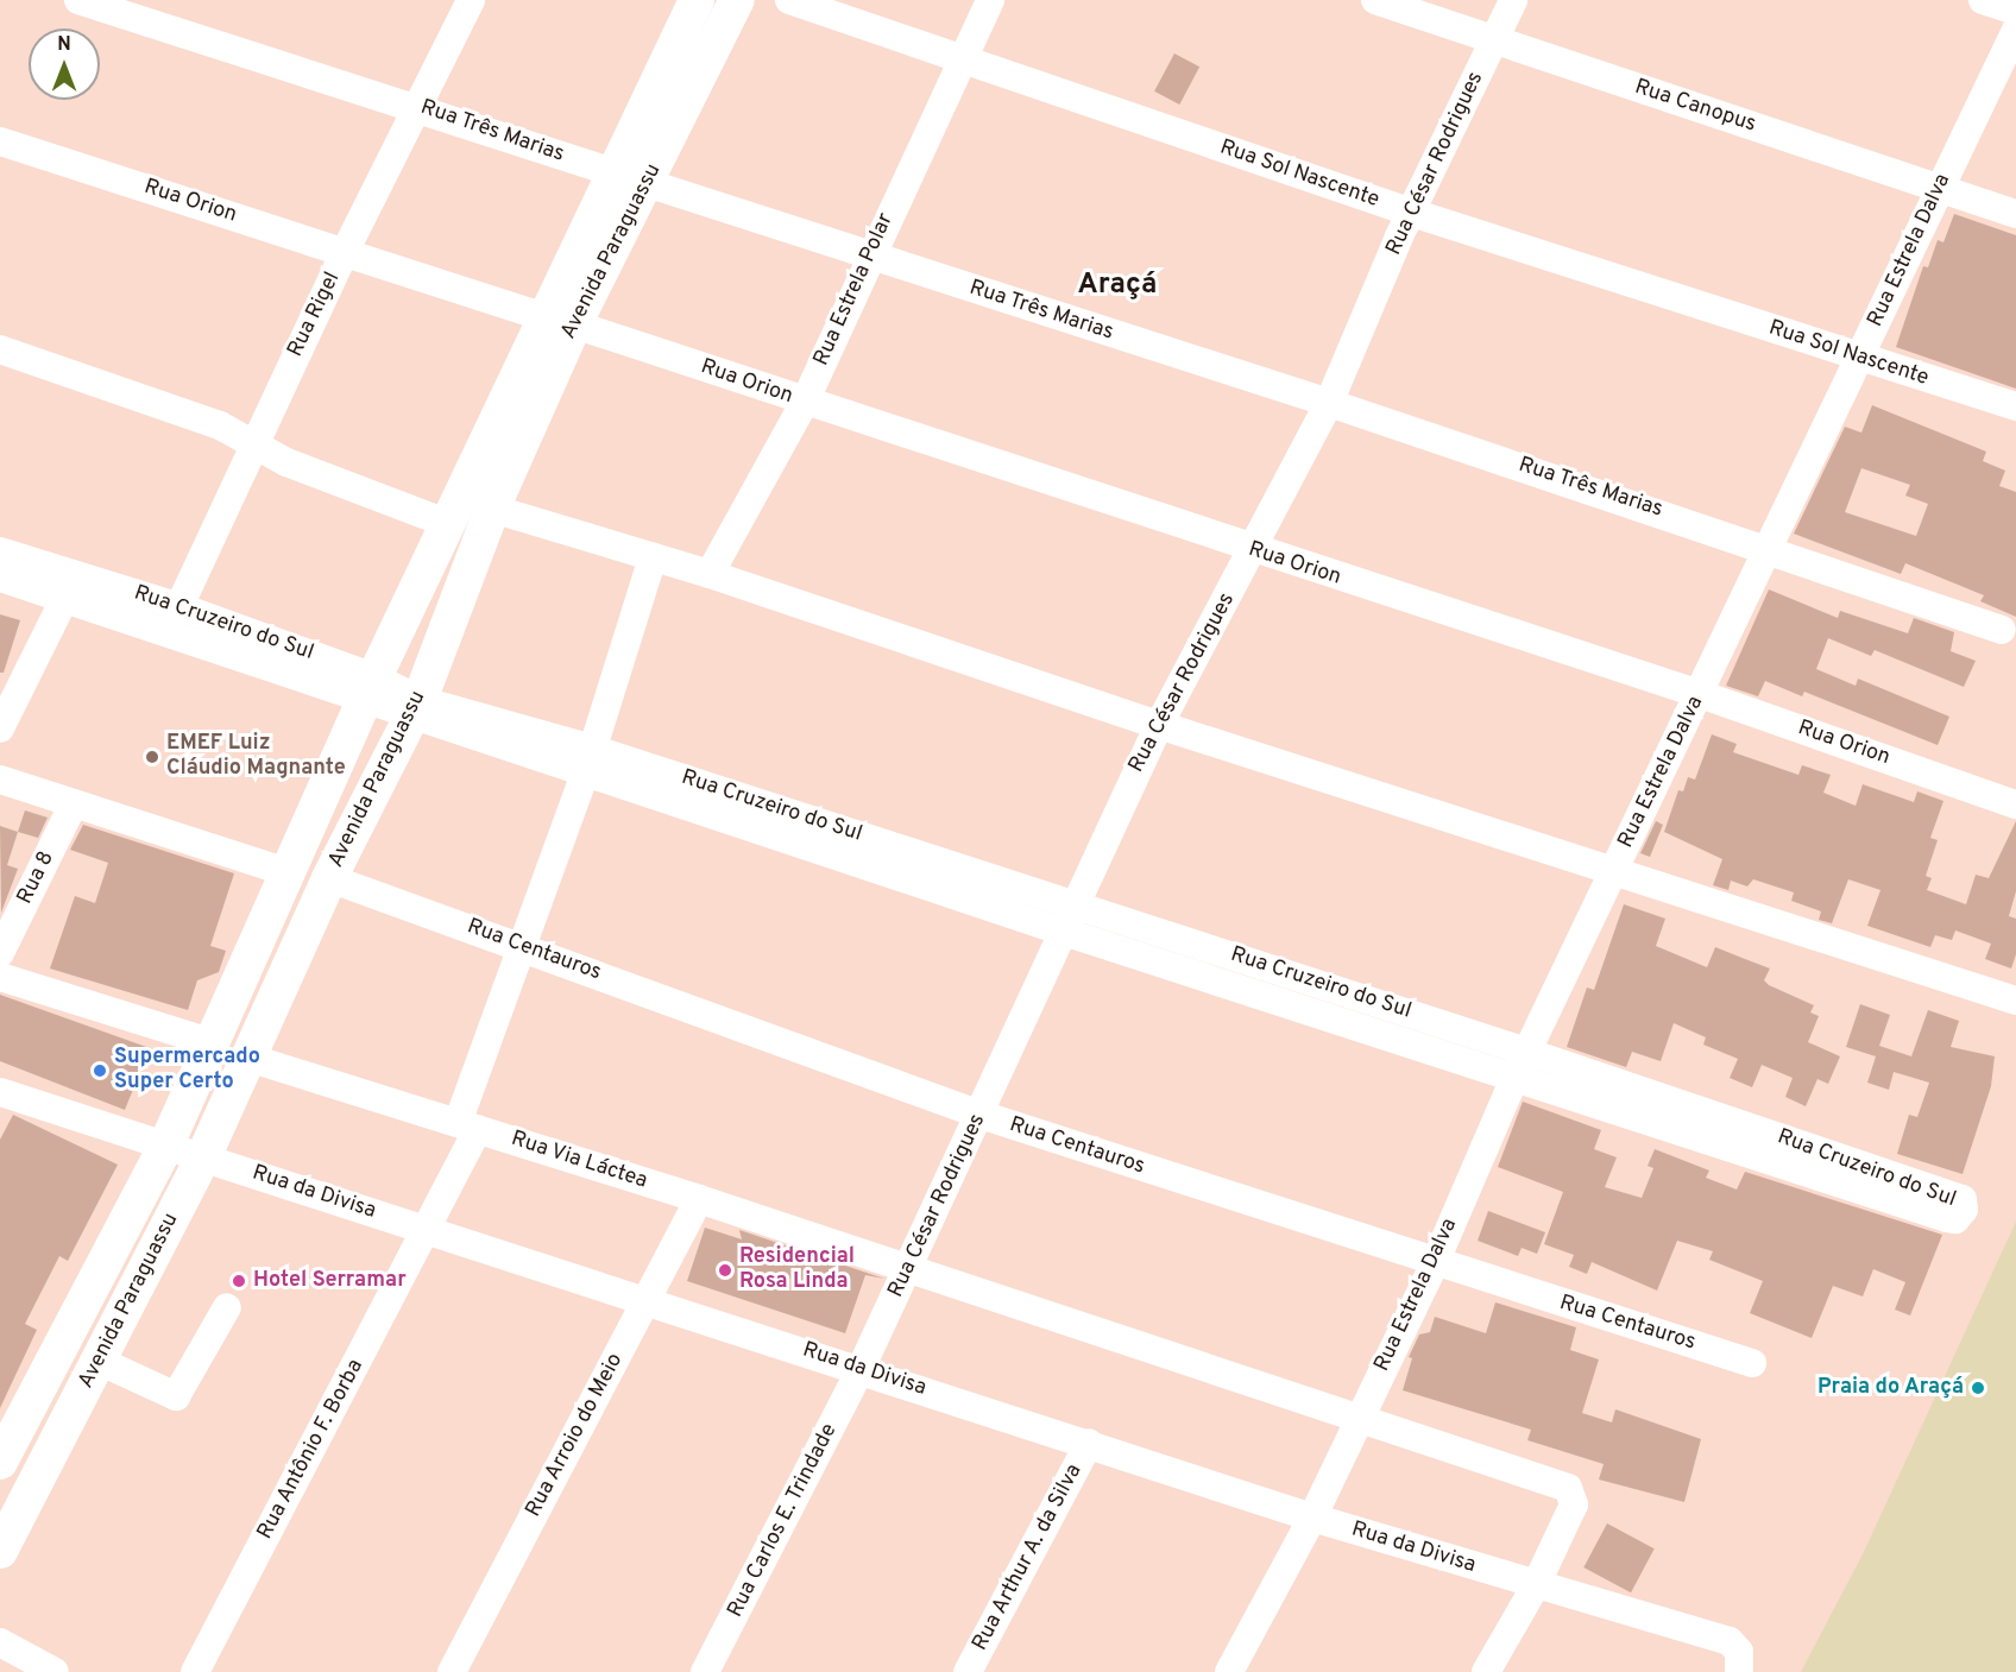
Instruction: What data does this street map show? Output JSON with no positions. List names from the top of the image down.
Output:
{
  "streets": {
    "main road": ["Avenida Paraguassu"],
    "street": [
      "Rua Canopus",
      "Rua Três Marias",
      "Rua César Rodrigues",
      "Rua Sol Nascente",
      "Rua Orion",
      "Rua Estrela Dalva",
      "Rua Estrela Polar",
      "Rua Rigel",
      "Rua Cruzeiro do Sul",
      "Rua 8",
      "Rua Centauros",
      "Rua Via Láctea",
      "Rua da Divisa",
      "Rua Arroio do Meio",
      "Rua Antônio F. Borba",
      "Rua Carlos E. Trindade",
      "Rua Arthur A. da Silva"
    ]
  },
  "crossings": [
    ["Rua Canopus", "Rua César Rodrigues"],
    ["Rua Canopus", "Rua Estrela Dalva"],
    ["Rua Três Marias", "Rua César Rodrigues"],
    ["Rua Três Marias", "Rua Estrela Dalva"],
    ["Rua Três Marias", "Avenida Paraguassu"],
    ["Rua Três Marias", "Rua Estrela Polar"],
    ["Rua Três Marias", "Rua Rigel"],
    ["Rua César Rodrigues", "Rua Sol Nascente"],
    ["Rua César Rodrigues", "Rua Orion"],
    ["Rua César Rodrigues", "Rua Cruzeiro do Sul"],
    ["Rua César Rodrigues", "Rua Centauros"],
    ["Rua César Rodrigues", "Rua Via Láctea"],
    ["Rua César Rodrigues", "Rua da Divisa"],
    ["Rua César Rodrigues", "Rua Carlos E. Trindade"],
    ["Rua Sol Nascente", "Rua Estrela Dalva"],
    ["Rua Sol Nascente", "Rua Estrela Polar"],
    ["Rua Orion", "Rua Estrela Dalva"],
    ["Rua Orion", "Avenida Paraguassu"],
    ["Rua Orion", "Rua Estrela Polar"],
    ["Rua Orion", "Rua Rigel"],
    ["Rua Estrela Dalva", "Rua Cruzeiro do Sul"],
    ["Rua Estrela Dalva", "Rua Centauros"],
    ["Rua Estrela Dalva", "Rua Via Láctea"],
    ["Rua Estrela Dalva", "Rua da Divisa"],
    ["Avenida Paraguassu", "Rua Cruzeiro do Sul"],
    ["Avenida Paraguassu", "Rua Centauros"],
    ["Avenida Paraguassu", "Rua Via Láctea"],
    ["Avenida Paraguassu", "Rua da Divisa"],
    ["Rua Rigel", "Rua Cruzeiro do Sul"],
    ["Rua Cruzeiro do Sul", "Rua Antônio F. Borba"],
    ["Rua Centauros", "Rua Antônio F. Borba"],
    ["Rua Via Láctea", "Rua da Divisa"],
    ["Rua Via Láctea", "Rua Arroio do Meio"],
    ["Rua Via Láctea", "Rua Antônio F. Borba"],
    ["Rua da Divisa", "Rua Arroio do Meio"],
    ["Rua da Divisa", "Rua Antônio F. Borba"],
    ["Rua da Divisa", "Rua Carlos E. Trindade"],
    ["Rua da Divisa", "Rua Arthur A. da Silva"]
  ],
  "districts": ["Araçá"],
  "places": [
    "EMEF Luiz Cláudio Magnante",
    "Supermercado Super Certo",
    "Residencial Rosa Linda",
    "Hotel Serramar",
    "Praia do Araçá"
  ],
  "north": "top"
}
